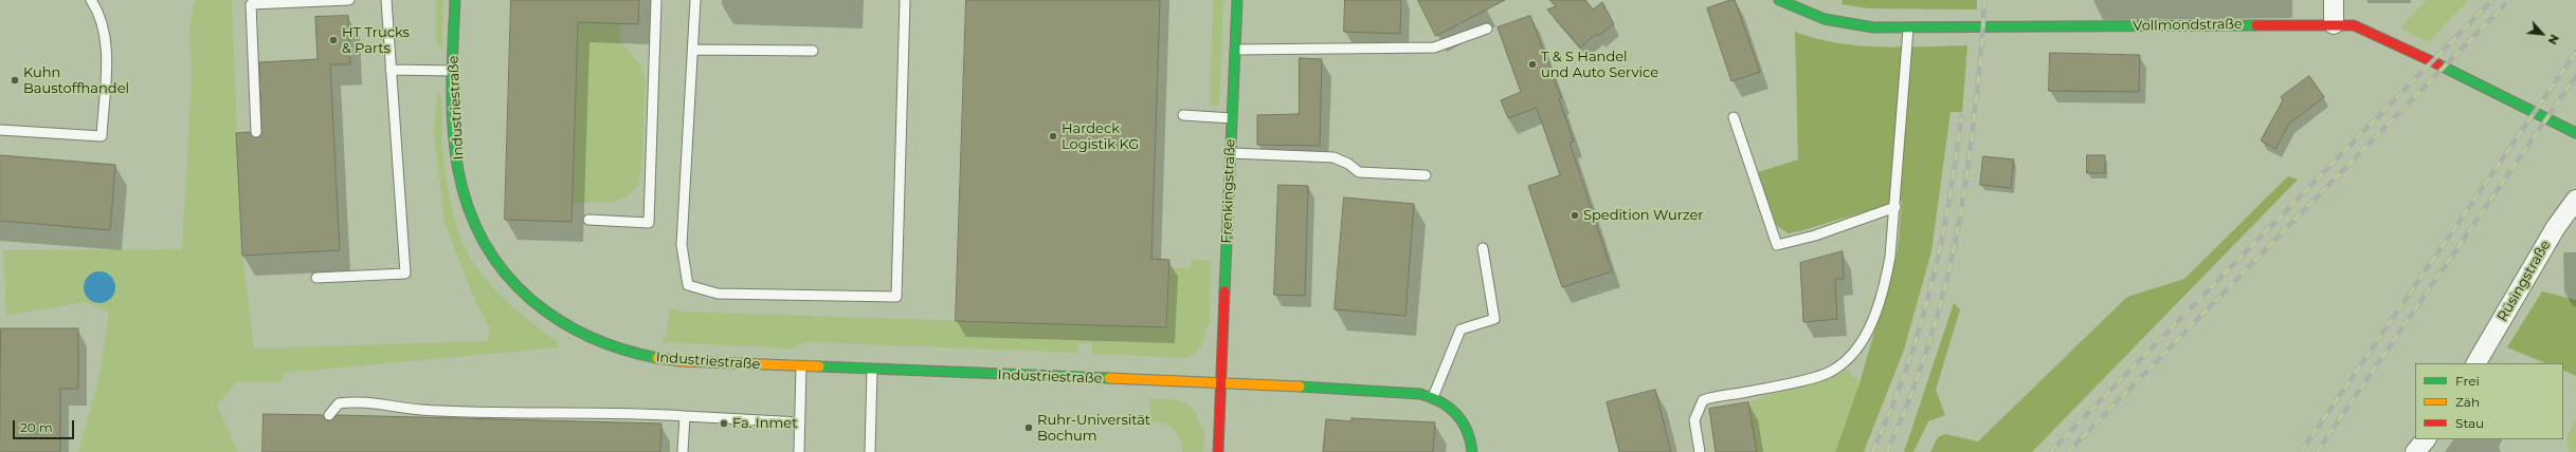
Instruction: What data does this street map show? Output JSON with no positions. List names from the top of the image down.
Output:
{
  "streets": {
    "street": [
      "Vollmondstraße",
      "Industriestraße",
      "Frenkingstraße",
      "Rüsingstraße"
    ]
  },
  "crossings": [
    ["Industriestraße", "Frenkingstraße"]
  ],
  "places": [
    "HT Trucks & Parts",
    "T & S Handel und Auto Service",
    "Kuhn Baustoffhandel",
    "Hardeck Logistik KG",
    "Spedition Wurzer",
    "Fa. Inmet",
    "Ruhr-Universität Bochum"
  ],
  "legend": ["Frei", "Zäh", "Stau"],
  "scale_bar": "20 m",
  "north": "bottom right"
}
